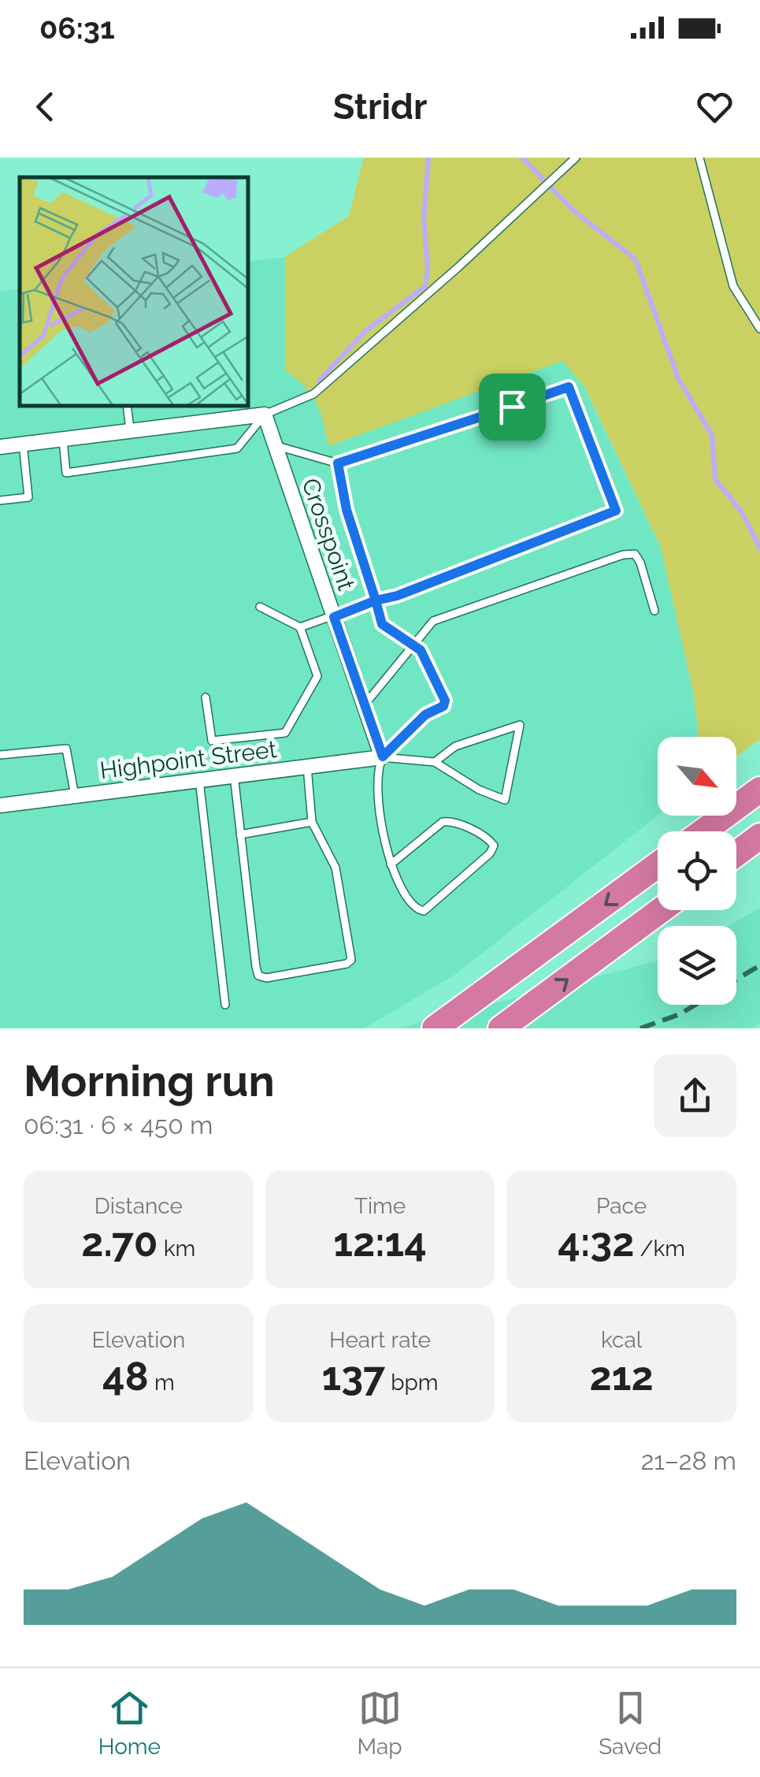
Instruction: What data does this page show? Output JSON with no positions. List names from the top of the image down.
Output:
{
  "streets": {
    "street": ["Crosspoint", "Highpoint Street"]
  },
  "crossings": [
    ["Crosspoint", "Highpoint Street"]
  ],
  "north": "bottom right",
  "page": {
    "status": "06:31",
    "header": "Stridr",
    "heading": ["Morning run", "06:31 · 6 × 450 m"],
    "stats": [
      ["Distance", "2.70 km"],
      ["Time", "12:14"],
      ["Pace", "4:32 /km"],
      ["Elevation", "48 m"],
      ["Heart rate", "137 bpm"],
      ["kcal", "212"]
    ],
    "chart": ["Elevation", "21–28 m"],
    "tabs": ["Home", "Map", "Saved"]
  }
}
